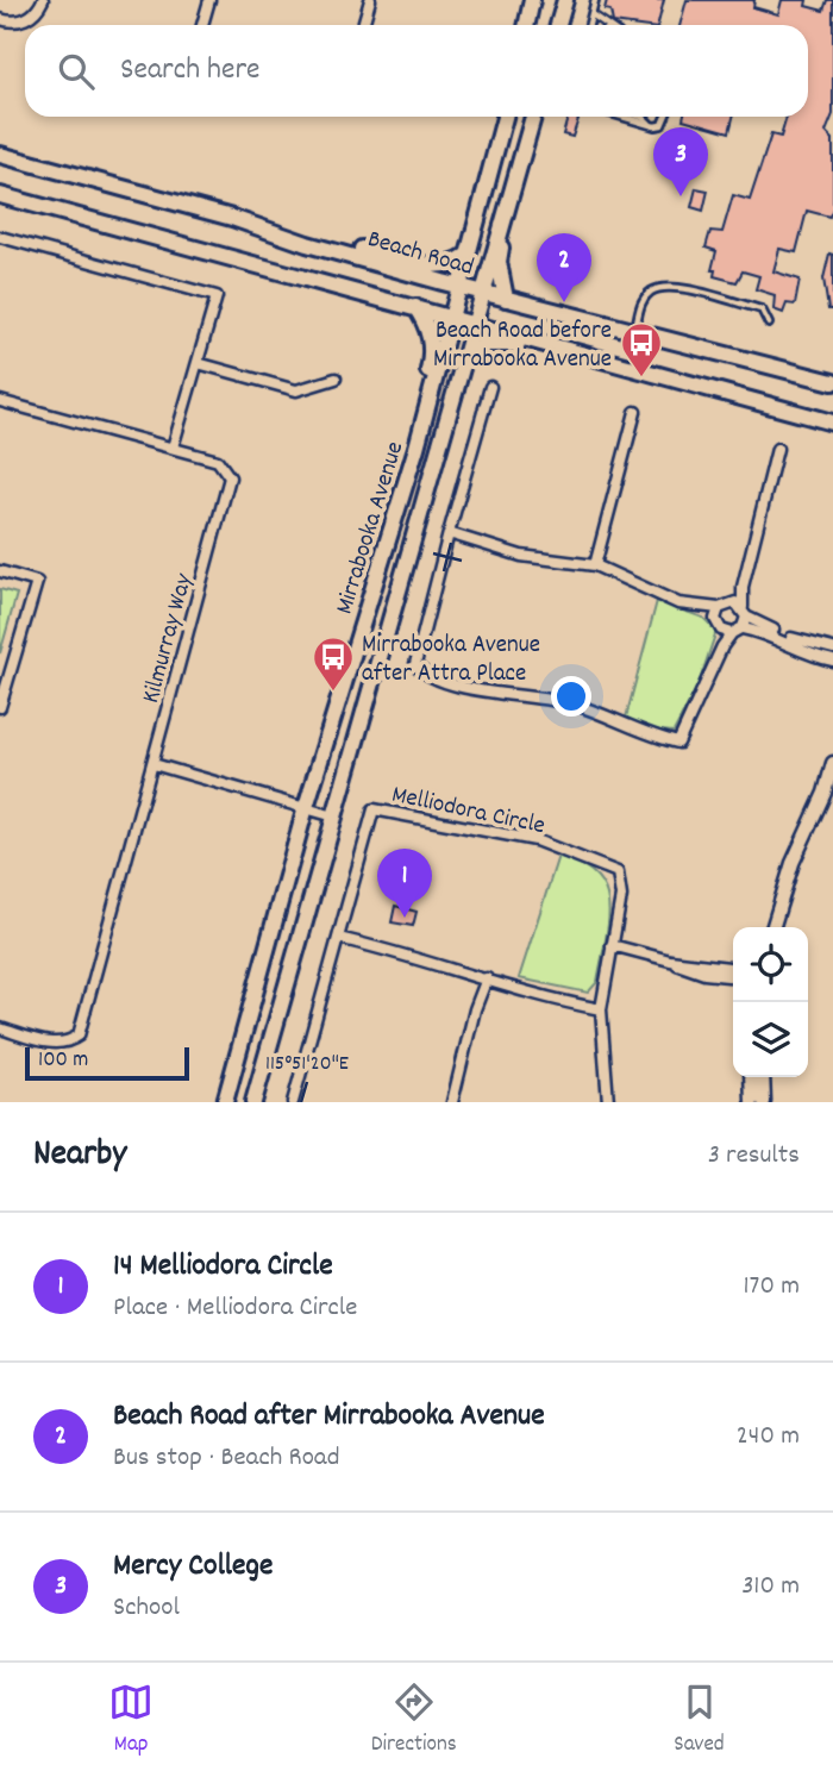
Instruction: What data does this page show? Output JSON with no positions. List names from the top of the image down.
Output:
{
  "streets": {
    "main road": ["Beach Road", "Mirrabooka Avenue"],
    "street": ["Kilmurray Way", "Melliodora Circle"]
  },
  "crossings": [
    ["Beach Road", "Mirrabooka Avenue"]
  ],
  "places": {
    "bus stop": ["Beach Road before Mirrabooka Avenue", "Mirrabooka Avenue after Attra Place"]
  },
  "scale_bar": "100 m",
  "page": {
    "search": "Search here",
    "pins": ["3", "2", "1"],
    "scale": "100 m",
    "heading": ["Nearby", "3 results"],
    "list": [
      {
        "mark": "1",
        "name": "14 Melliodora Circle",
        "note": "Place · Melliodora Circle",
        "value": "170 m"
      },
      {
        "mark": "2",
        "name": "Beach Road after Mirrabooka Avenue",
        "note": "Bus stop · Beach Road",
        "value": "240 m"
      },
      {
        "mark": "3",
        "name": "Mercy College",
        "note": "School",
        "value": "310 m"
      }
    ],
    "nav": ["Map", "Directions", "Saved"]
  },
  "coordinates": ["115°51'20\"E"]
}
